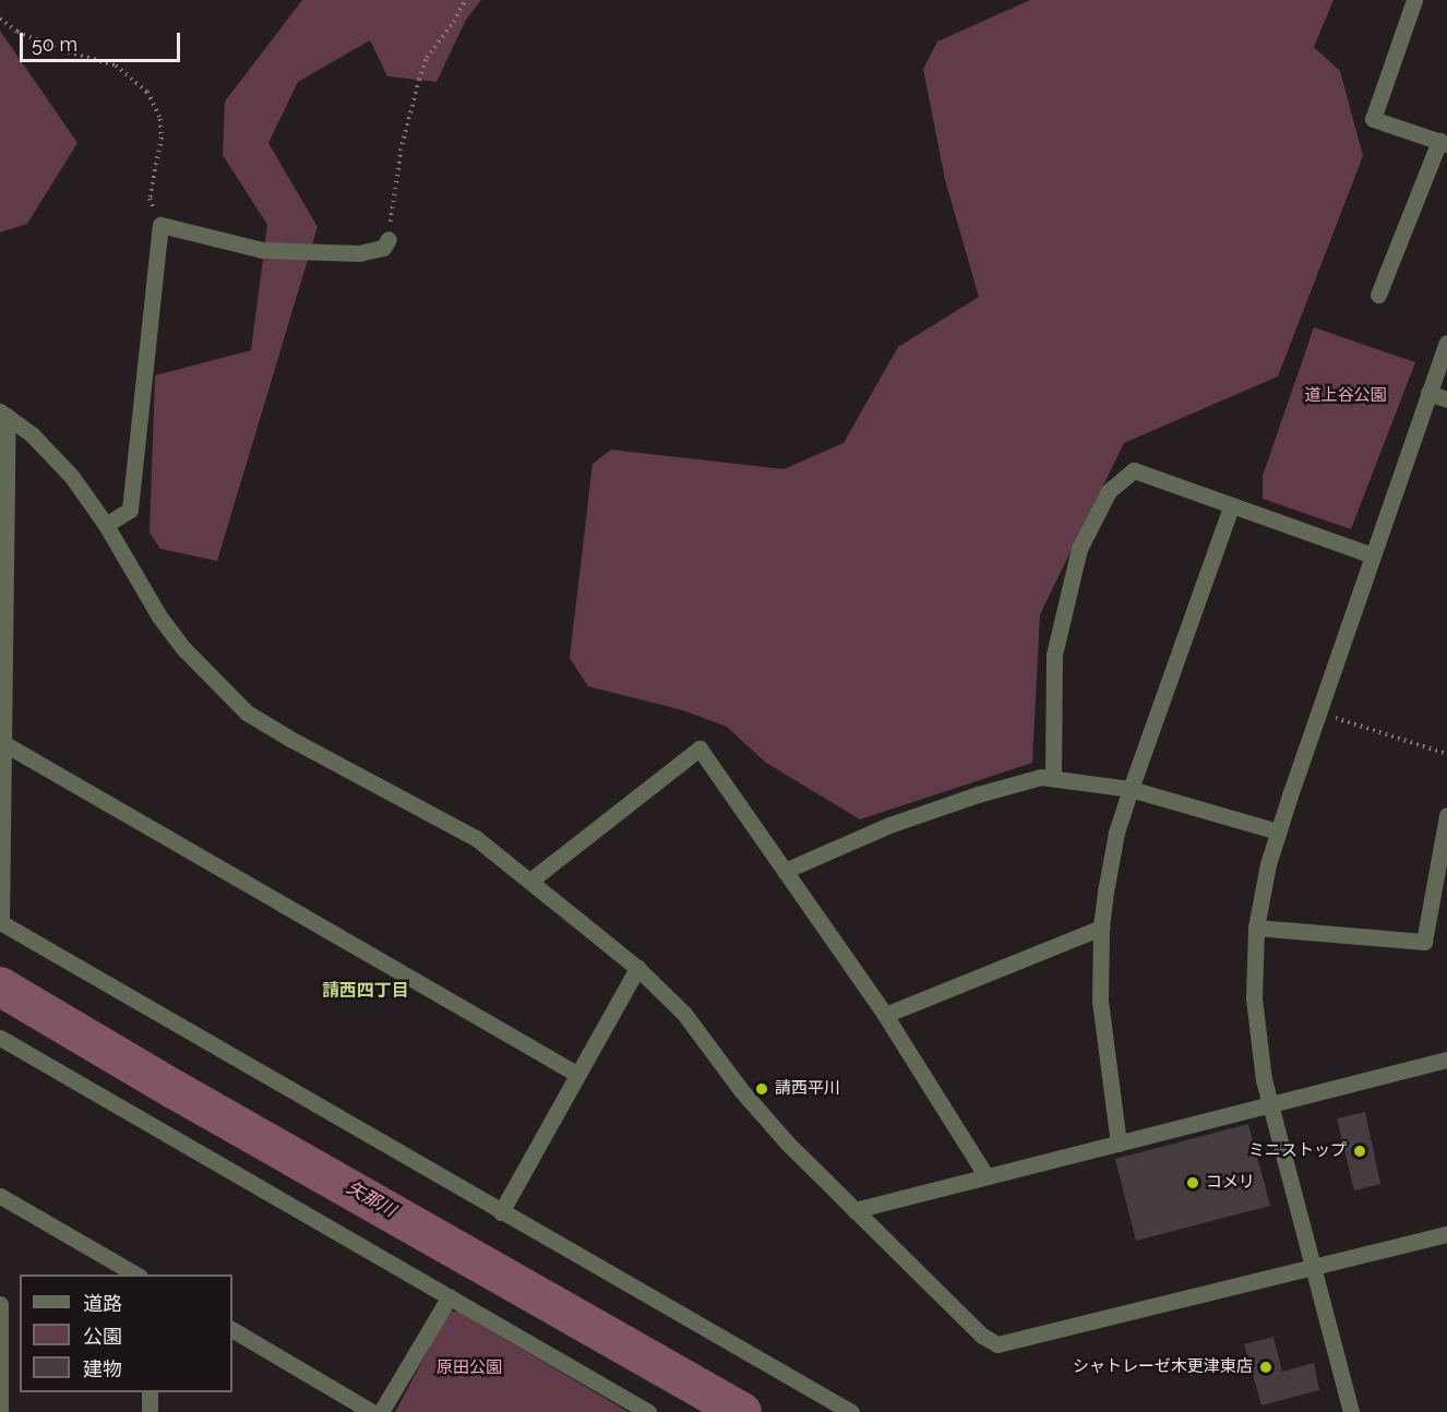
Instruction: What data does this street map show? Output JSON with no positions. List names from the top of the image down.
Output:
{
  "districts": ["請西四丁目"],
  "water": ["矢那川"],
  "parks": ["道上谷公園", "原田公園"],
  "places": [
    "請西平川",
    "ミニストップ",
    "コメリ",
    "シャトレーゼ木更津東店"
  ],
  "legend": ["道路", "公園", "建物"],
  "scale_bar": "50 m"
}
